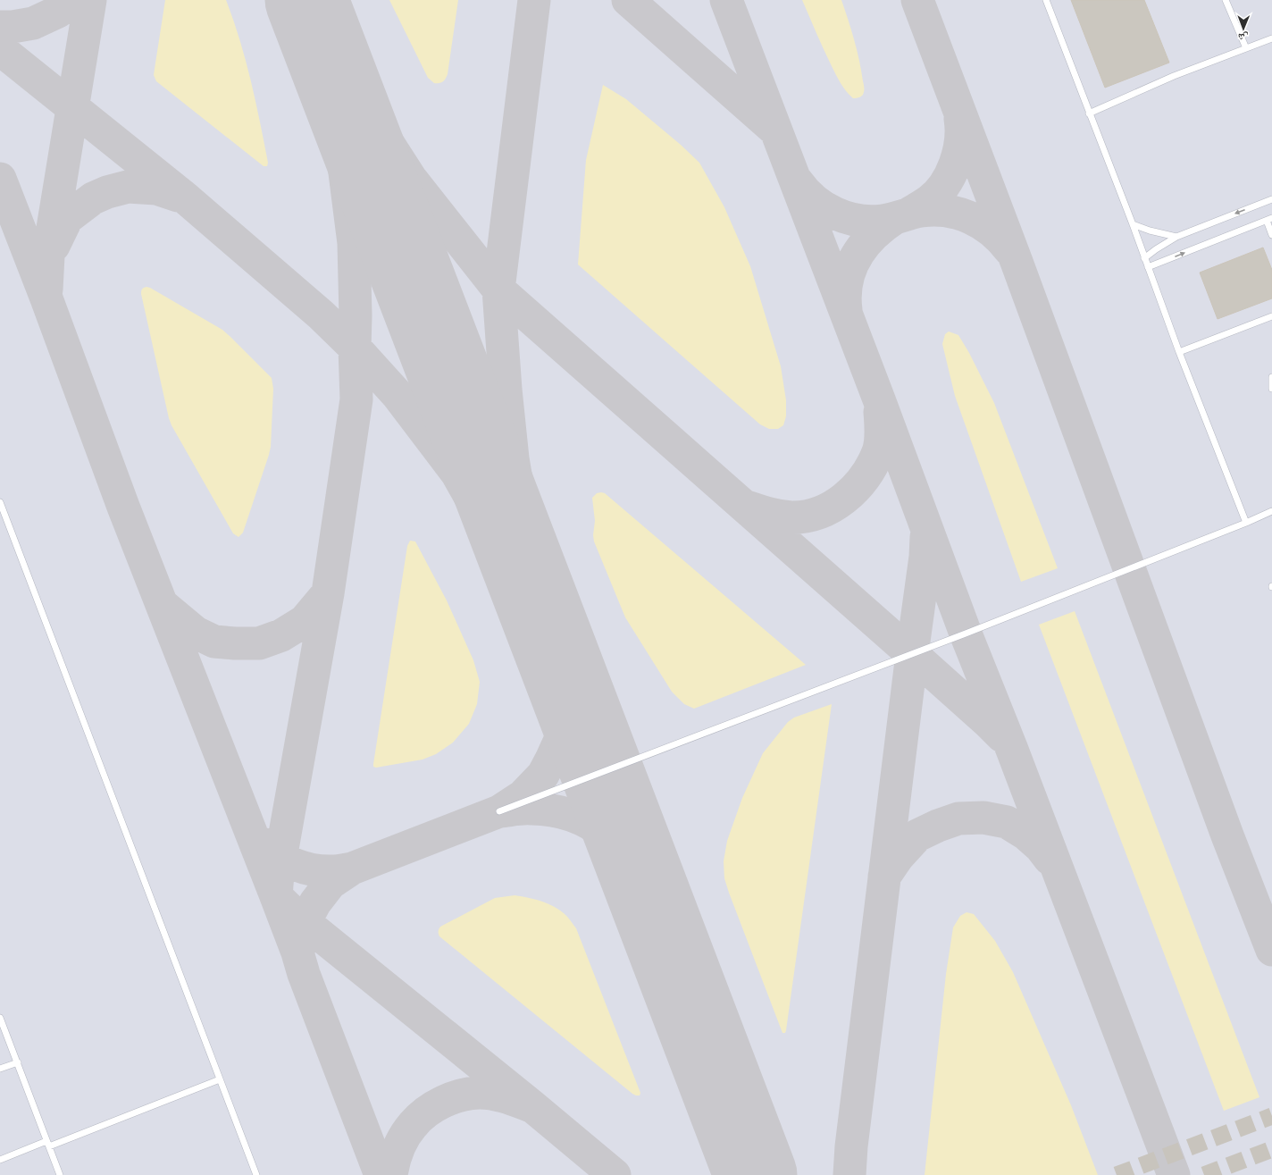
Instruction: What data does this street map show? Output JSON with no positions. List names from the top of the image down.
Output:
{
  "north": "bottom"
}
